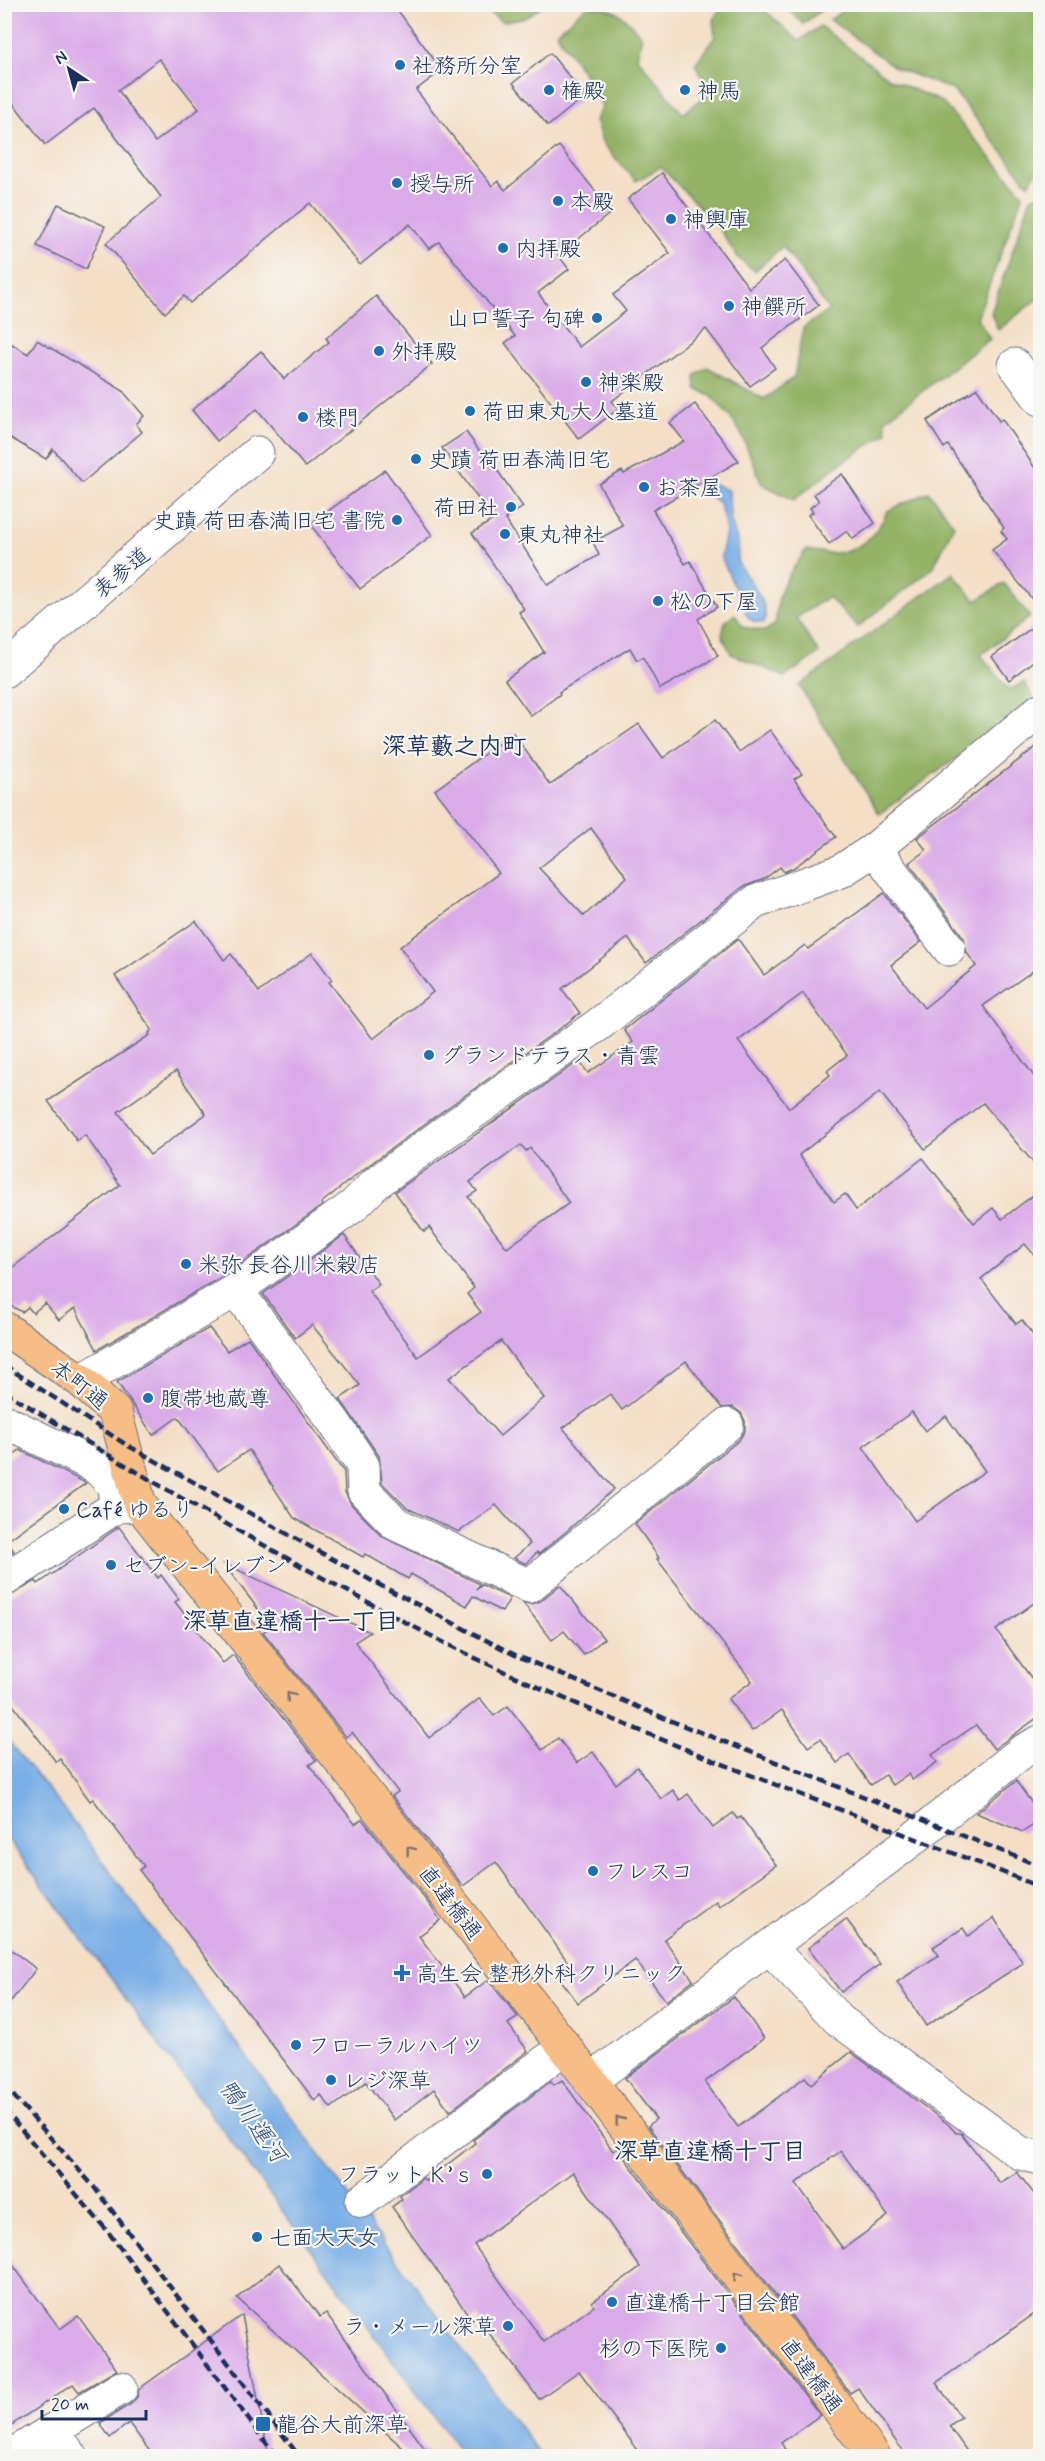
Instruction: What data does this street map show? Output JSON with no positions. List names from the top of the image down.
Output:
{
  "streets": {
    "main road": ["本町通", "直違橋通"],
    "street": ["表参道"]
  },
  "crossings": [
    ["本町通", "直違橋通"]
  ],
  "one_way": ["直違橋通"],
  "districts": ["深草藪之内町", "深草直違橋十一丁目", "深草直違橋十丁目"],
  "water": ["鴨川運河"],
  "places": {
    "other": [
      "社務所分室",
      "権殿",
      "神馬",
      "授与所",
      "本殿",
      "神輿庫",
      "内拝殿",
      "神饌所",
      "山口誓子 句碑",
      "外拝殿",
      "神楽殿",
      "荷田東丸大人墓道",
      "楼門",
      "史蹟 荷田春満旧宅",
      "お茶屋",
      "荷田社",
      "史蹟 荷田春満旧宅 書院",
      "東丸神社",
      "松の下屋",
      "グランドテラス・青雲",
      "米弥 長谷川米穀店",
      "腹帯地蔵尊",
      "Café ゆるり",
      "セブン-イレブン",
      "フレスコ",
      "フローラルハイツ",
      "レジ深草",
      "フラットＫ’ｓ",
      "七面大天女",
      "直違橋十丁目会館",
      "ラ・メール深草",
      "杉の下医院"
    ],
    "health": ["高生会 整形外科クリニック"],
    "transit": ["龍谷大前深草"]
  },
  "scale_bar": "20 m",
  "north": "top left"
}
